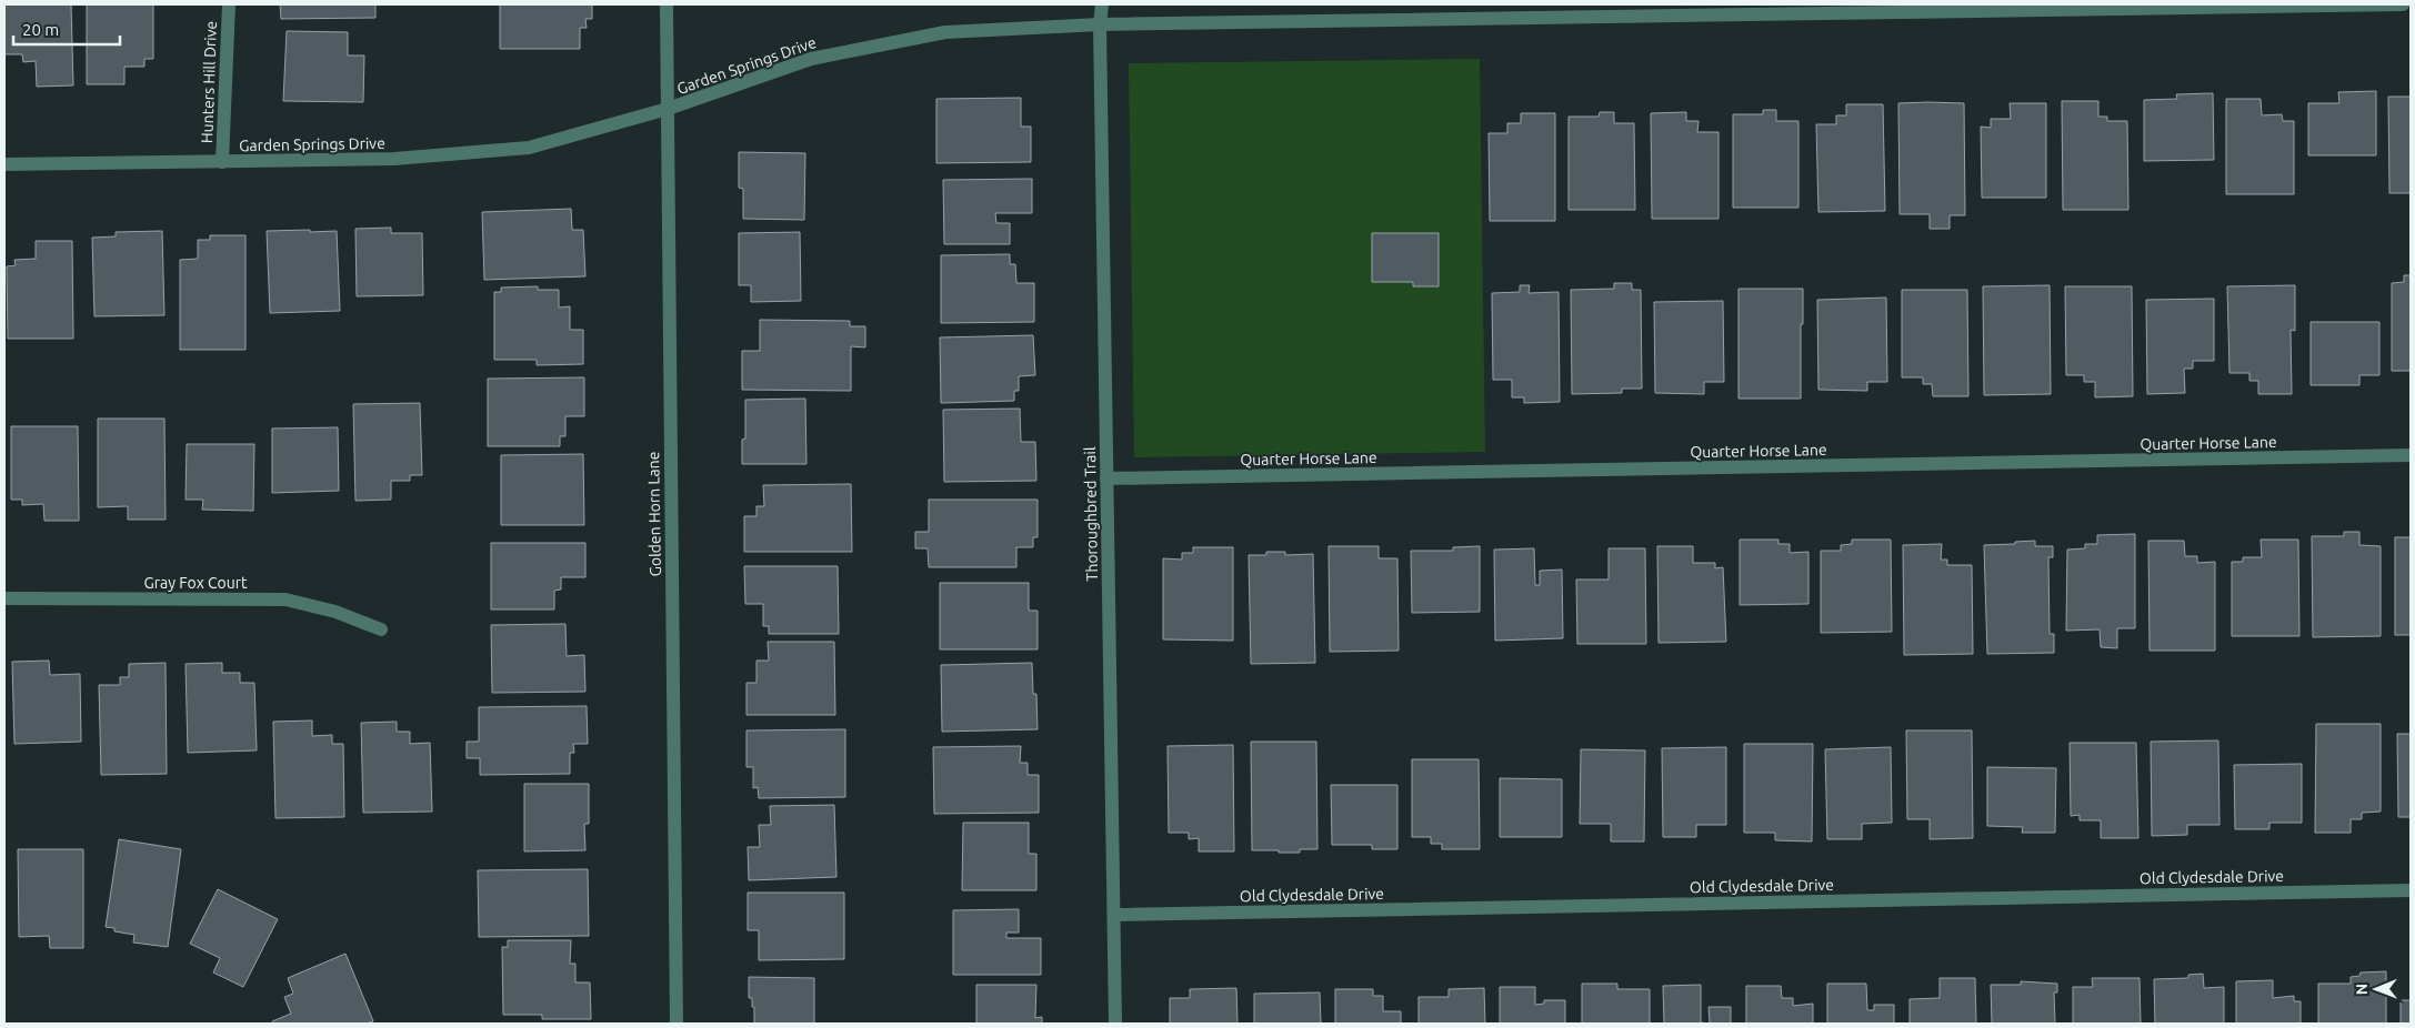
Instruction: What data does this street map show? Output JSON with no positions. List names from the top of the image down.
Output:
{
  "streets": {
    "street": [
      "Garden Springs Drive",
      "Hunters Hill Drive",
      "Quarter Horse Lane",
      "Golden Horn Lane",
      "Thoroughbred Trail",
      "Gray Fox Court",
      "Old Clydesdale Drive"
    ]
  },
  "crossings": [
    ["Garden Springs Drive", "Hunters Hill Drive"],
    ["Garden Springs Drive", "Golden Horn Lane"],
    ["Garden Springs Drive", "Thoroughbred Trail"],
    ["Quarter Horse Lane", "Thoroughbred Trail"],
    ["Thoroughbred Trail", "Old Clydesdale Drive"]
  ],
  "scale_bar": "20 m",
  "north": "left"
}
